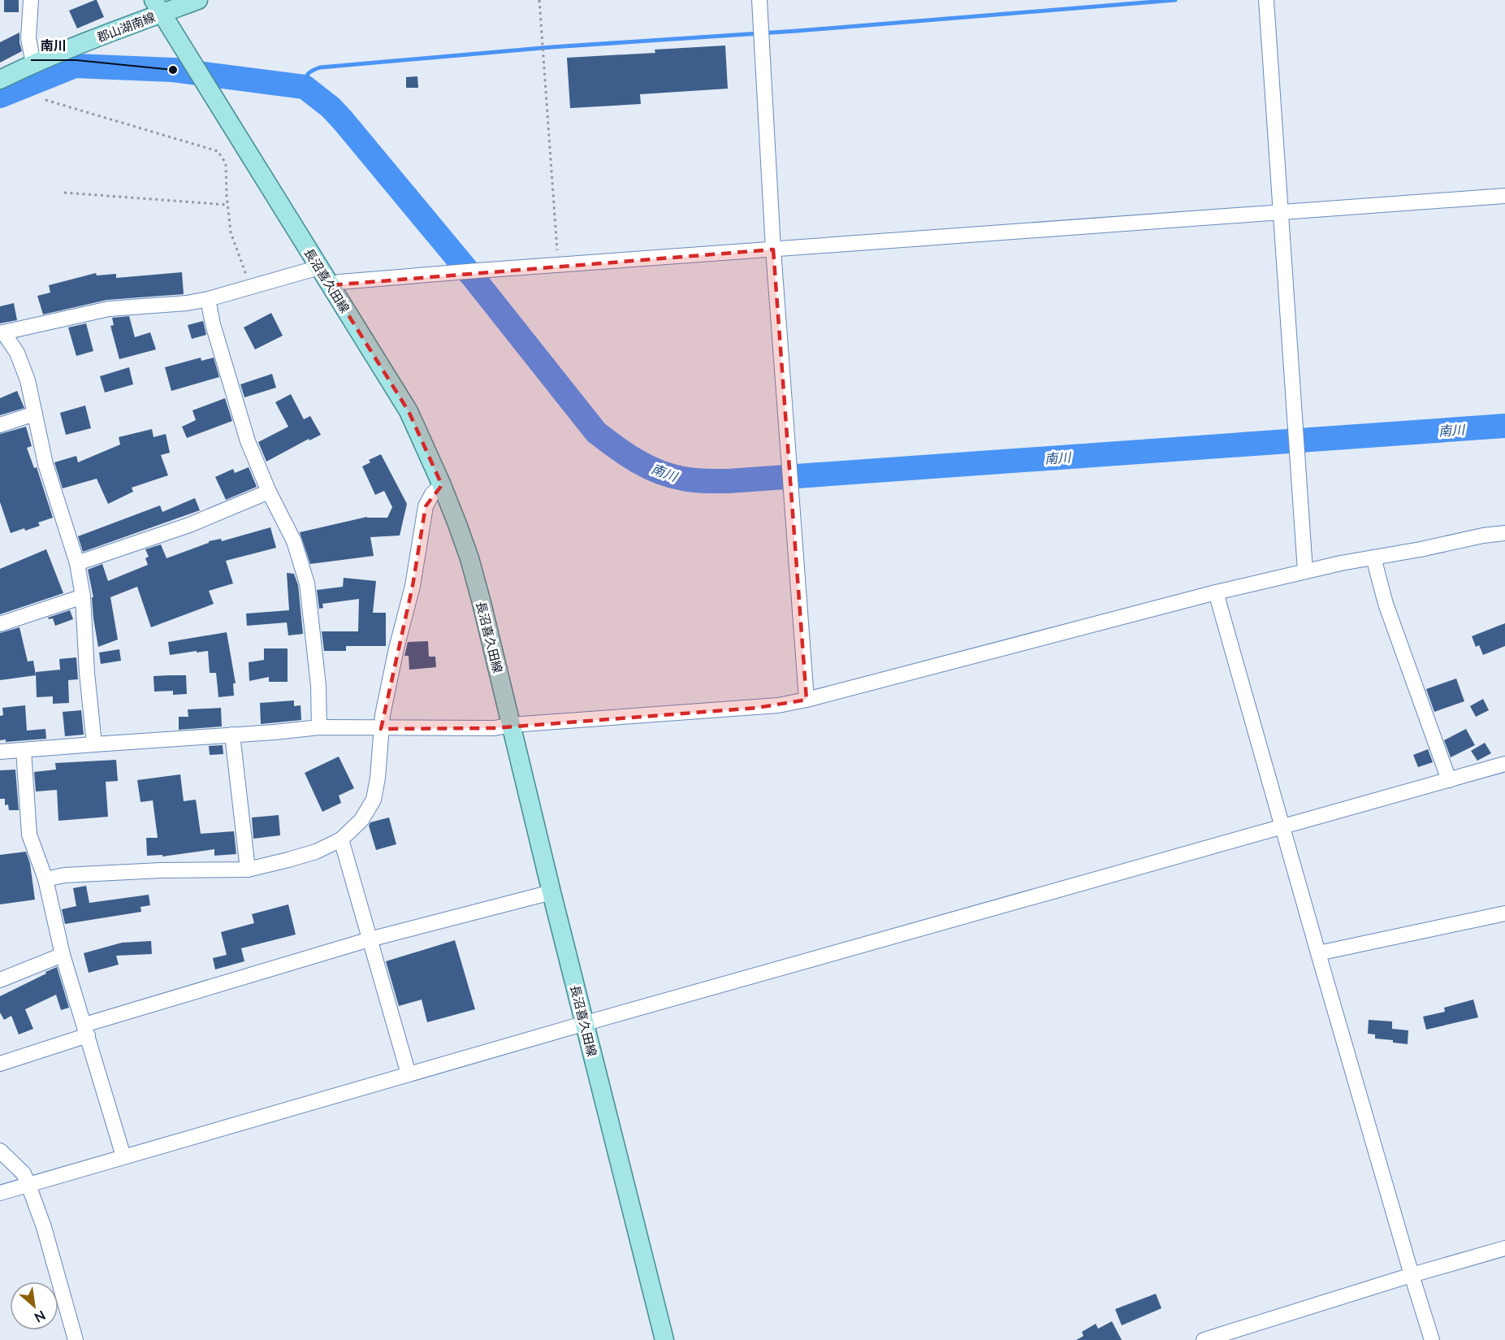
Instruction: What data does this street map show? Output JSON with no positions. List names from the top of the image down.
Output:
{
  "streets": {
    "main road": ["郡山湖南線", "長沼喜久田線"]
  },
  "crossings": [
    ["郡山湖南線", "長沼喜久田線"]
  ],
  "water": ["南川"],
  "places": ["南川"],
  "north": "bottom right"
}
